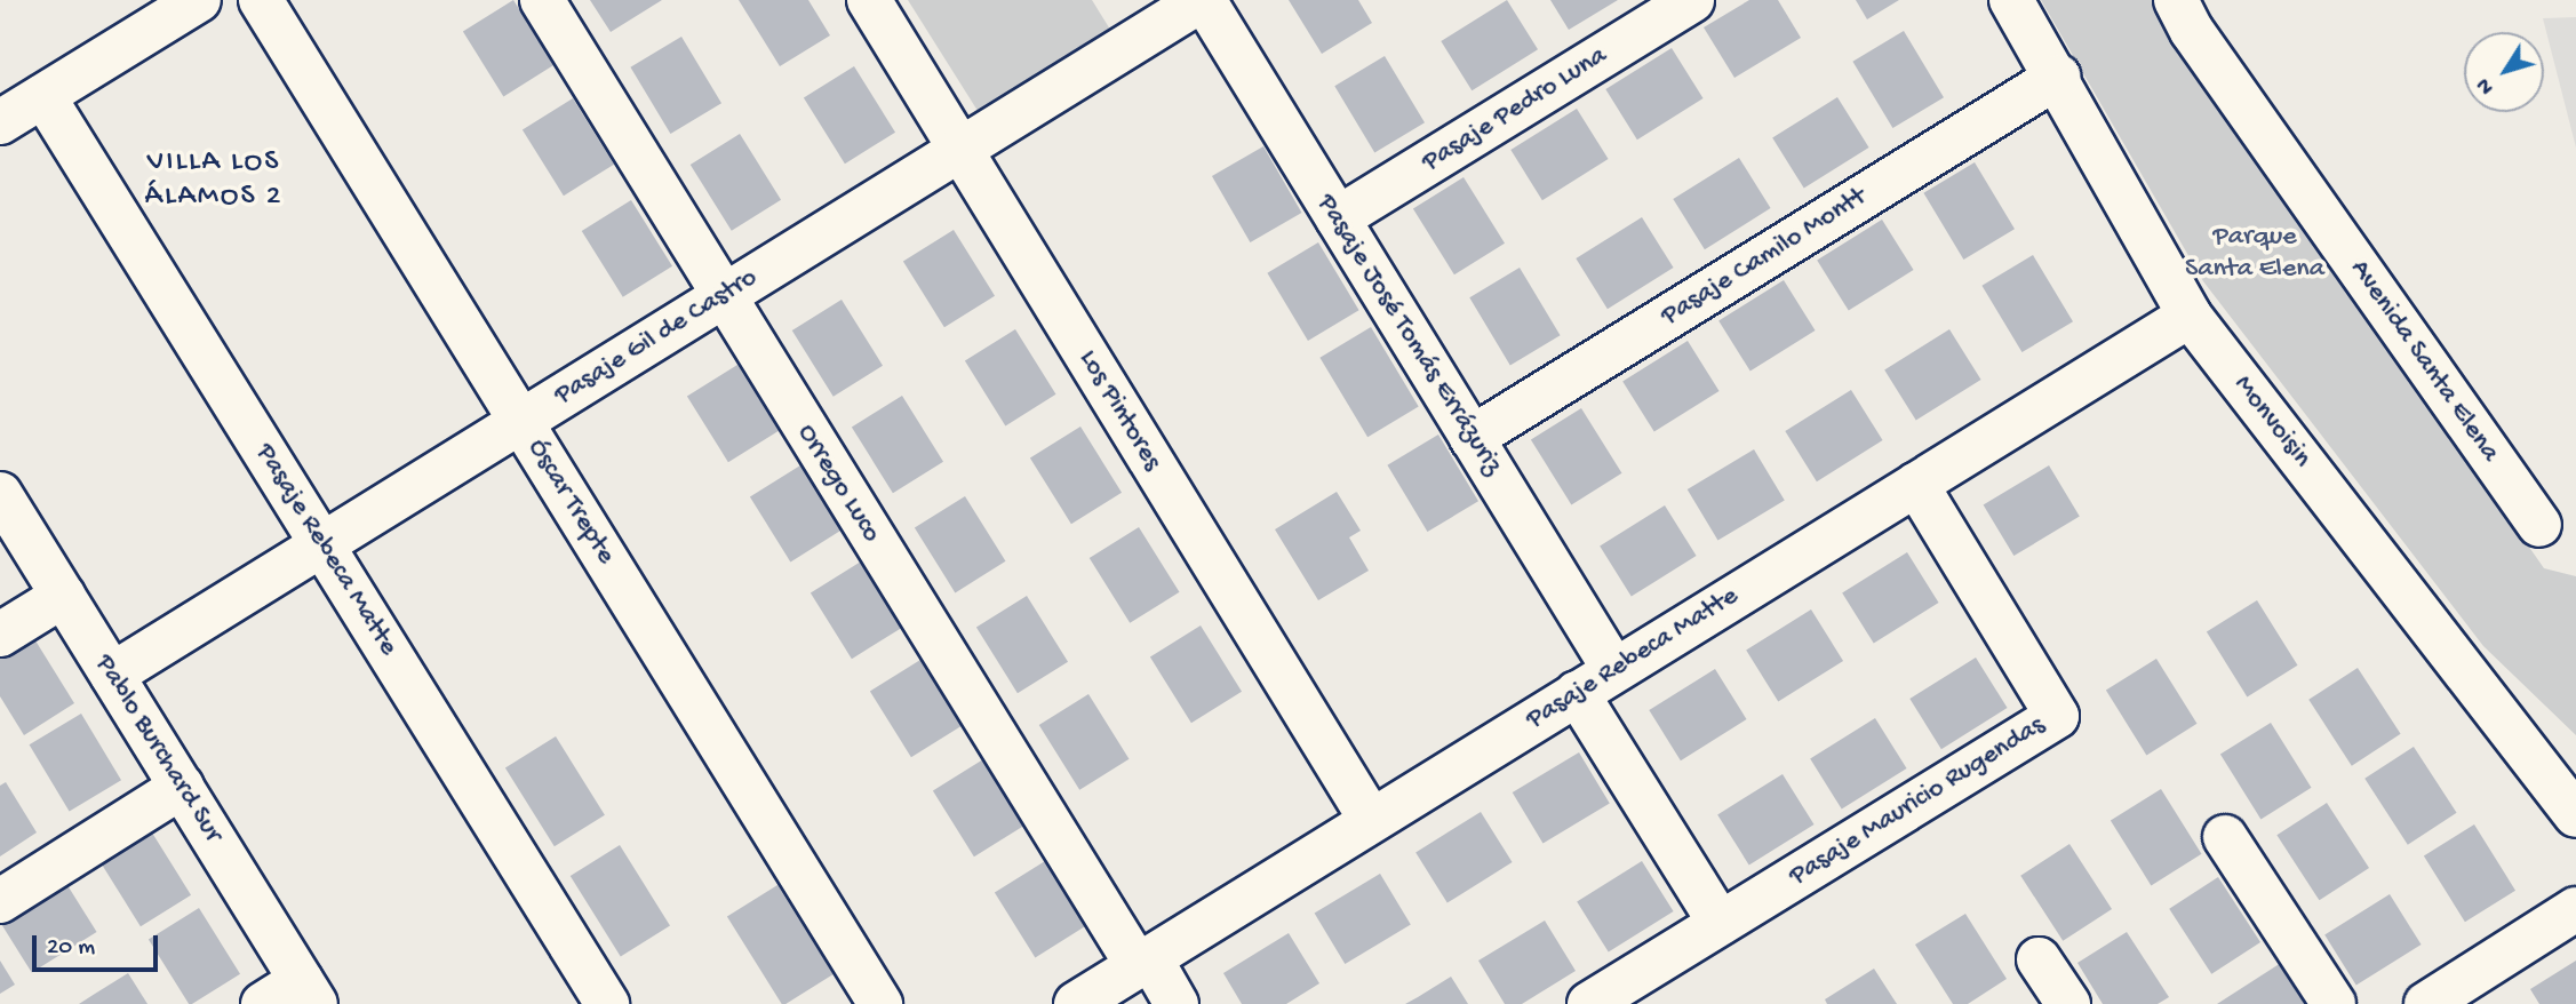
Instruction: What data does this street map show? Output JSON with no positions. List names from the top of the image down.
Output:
{
  "streets": {
    "street": [
      "Pasaje Pedro Luna",
      "Pasaje Camilo Montt",
      "Pasaje José Tomás Errázuriz",
      "Pasaje Gil de Castro",
      "Avenida Santa Elena",
      "Los Pintores",
      "Monvoisin",
      "Orrego Luco",
      "Óscar Trepte",
      "Pasaje Rebeca Matte",
      "Pablo Burchard Sur",
      "Pasaje Mauricio Rugendas"
    ]
  },
  "crossings": [
    ["Pasaje Pedro Luna", "Pasaje José Tomás Errázuriz"],
    ["Pasaje Camilo Montt", "Pasaje José Tomás Errázuriz"],
    ["Pasaje Camilo Montt", "Monvoisin"],
    ["Pasaje José Tomás Errázuriz", "Pasaje Gil de Castro"],
    ["Pasaje José Tomás Errázuriz", "Pasaje Rebeca Matte"],
    ["Pasaje Gil de Castro", "Los Pintores"],
    ["Pasaje Gil de Castro", "Orrego Luco"],
    ["Pasaje Gil de Castro", "Óscar Trepte"],
    ["Pasaje Gil de Castro", "Pasaje Rebeca Matte"],
    ["Pasaje Gil de Castro", "Pablo Burchard Sur"],
    ["Los Pintores", "Pasaje Rebeca Matte"],
    ["Monvoisin", "Pasaje Rebeca Matte"],
    ["Orrego Luco", "Pasaje Rebeca Matte"],
    ["Pasaje Rebeca Matte", "Pasaje Mauricio Rugendas"]
  ],
  "districts": ["VILLA LOS ÁLAMOS 2"],
  "parks": ["Parque Santa Elena"],
  "scale_bar": "20 m",
  "north": "bottom left"
}
